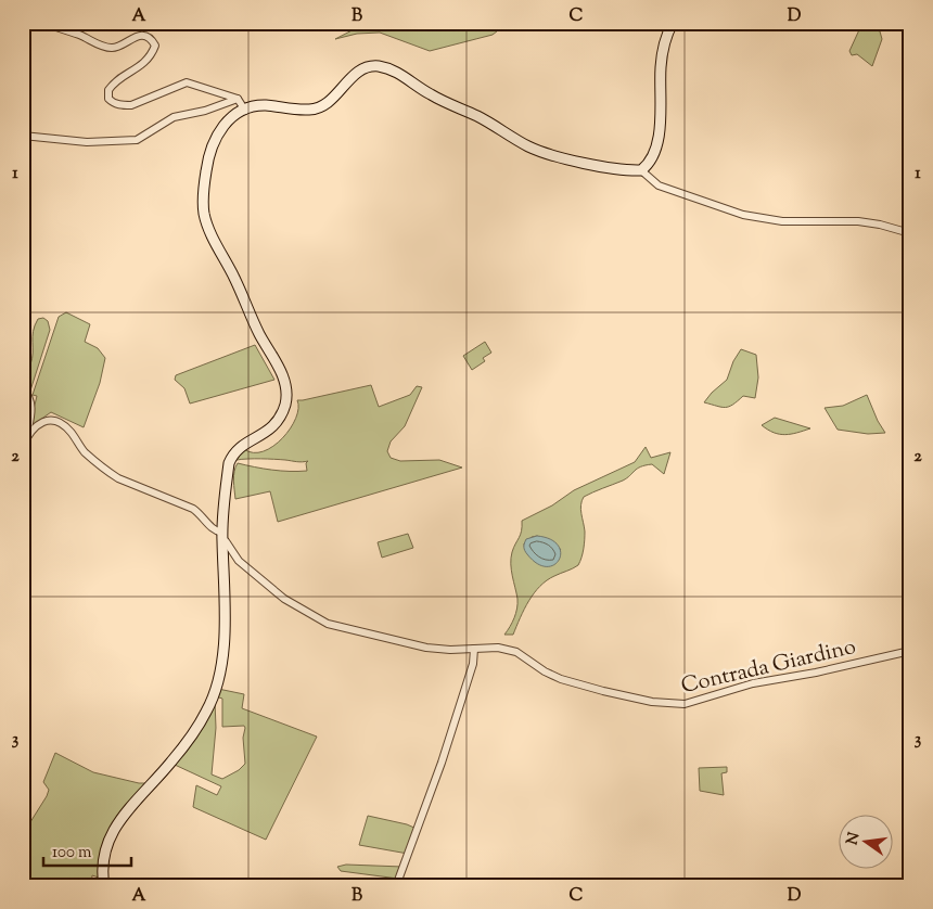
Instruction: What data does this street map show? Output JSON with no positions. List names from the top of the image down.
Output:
{
  "streets": {
    "street": ["Contrada Giardino"]
  },
  "scale_bar": "100 m",
  "north": "left",
  "grid": {
    "columns": [
      "A",
      "B",
      "C",
      "D"
    ],
    "rows": ["1", "2", "3"]
  }
}
